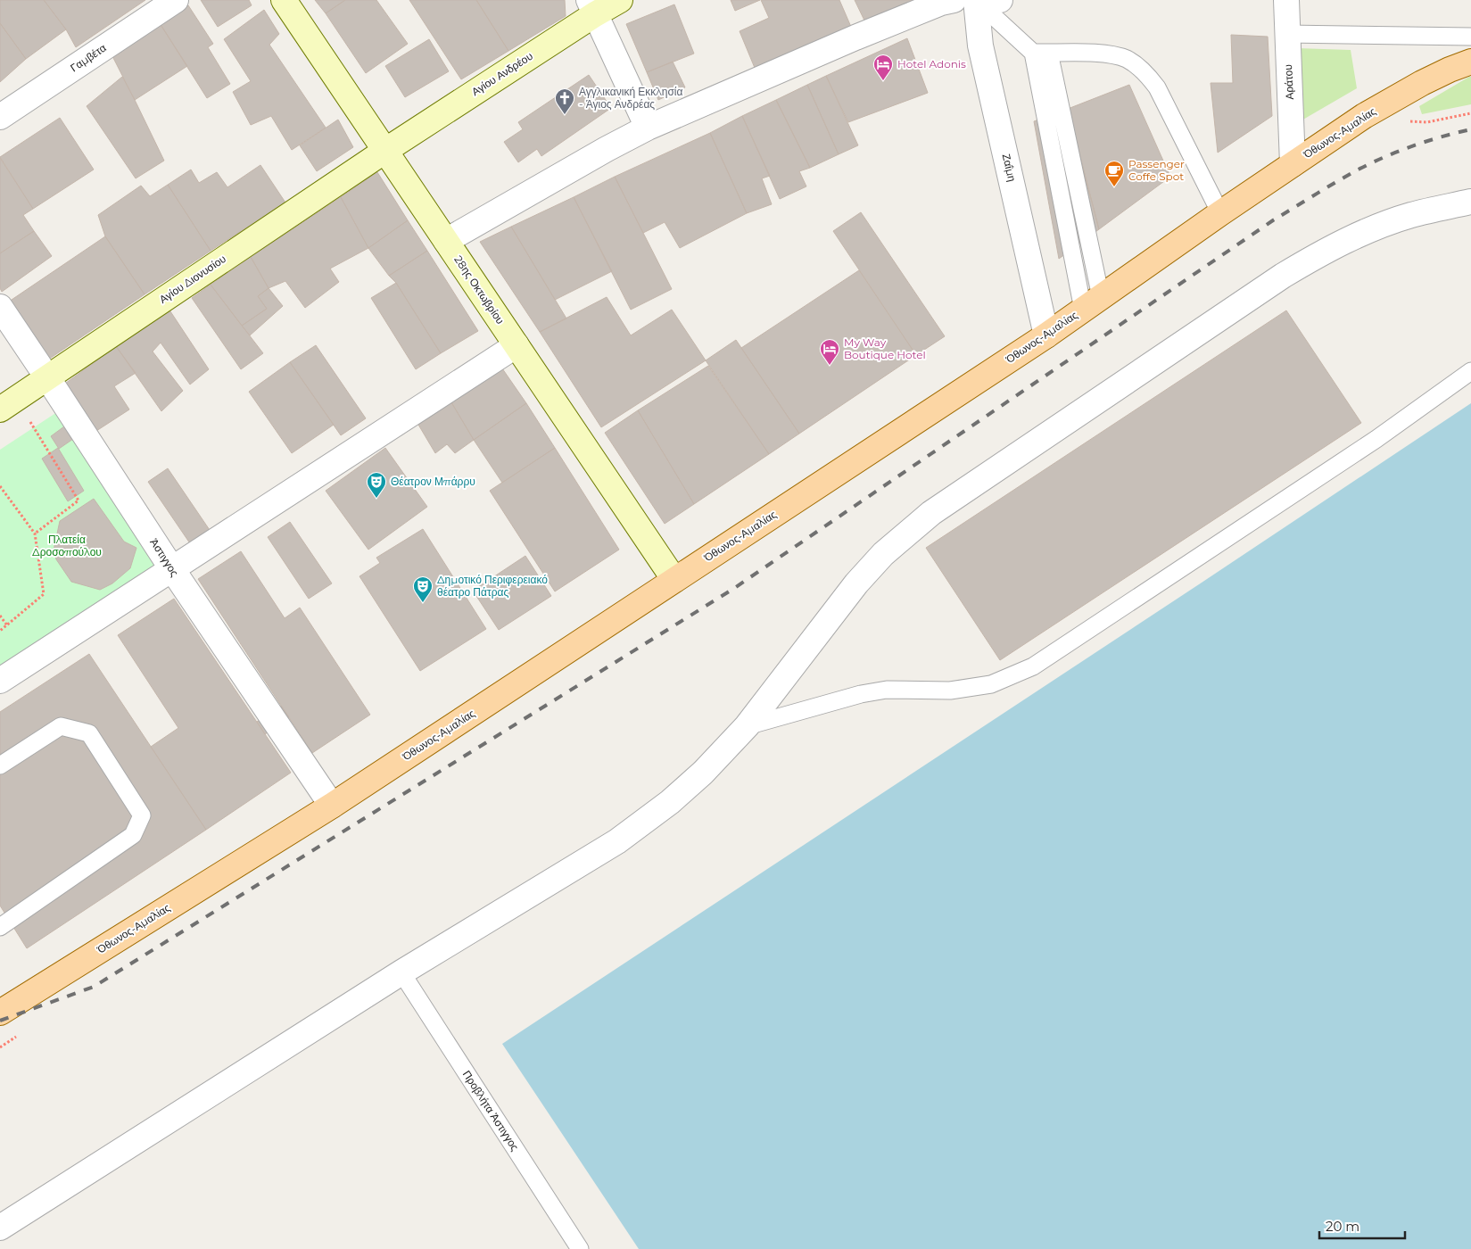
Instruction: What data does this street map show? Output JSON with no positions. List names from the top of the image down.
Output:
{
  "streets": {
    "main road": [
      "Αγίου Ανδρέου",
      "Όθωνος-Αμαλίας",
      "Αγίου Διονυσίου",
      "28ης Οκτωβρίου"
    ],
    "street": [
      "Γαμβέτα",
      "Αράτου",
      "Ζαΐμη",
      "Άστιγγος"
    ],
    "lane": ["Προβλήτα Άστιγγος"]
  },
  "crossings": [
    ["Αγίου Ανδρέου", "Αγίου Διονυσίου"],
    ["Αγίου Ανδρέου", "28ης Οκτωβρίου"],
    ["Αράτου", "Όθωνος-Αμαλίας"],
    ["Όθωνος-Αμαλίας", "Ζαΐμη"],
    ["Όθωνος-Αμαλίας", "28ης Οκτωβρίου"],
    ["Όθωνος-Αμαλίας", "Άστιγγος"],
    ["Αγίου Διονυσίου", "28ης Οκτωβρίου"],
    ["Αγίου Διονυσίου", "Άστιγγος"]
  ],
  "parks": ["Πλατεία Δροσοπούλου"],
  "places": {
    "hotel": ["Hotel Adonis", "My Way Boutique Hotel"],
    "church": ["Αγγλικανική Εκκλησία - Άγιος Ανδρέας"],
    "cafe": ["Passenger Coffe Spot"],
    "theatre": ["Θέατρον Μπάρρυ", "Δημοτικό Περιφερειακό θέατρο Πάτρας"]
  },
  "scale_bar": "20 m"
}
